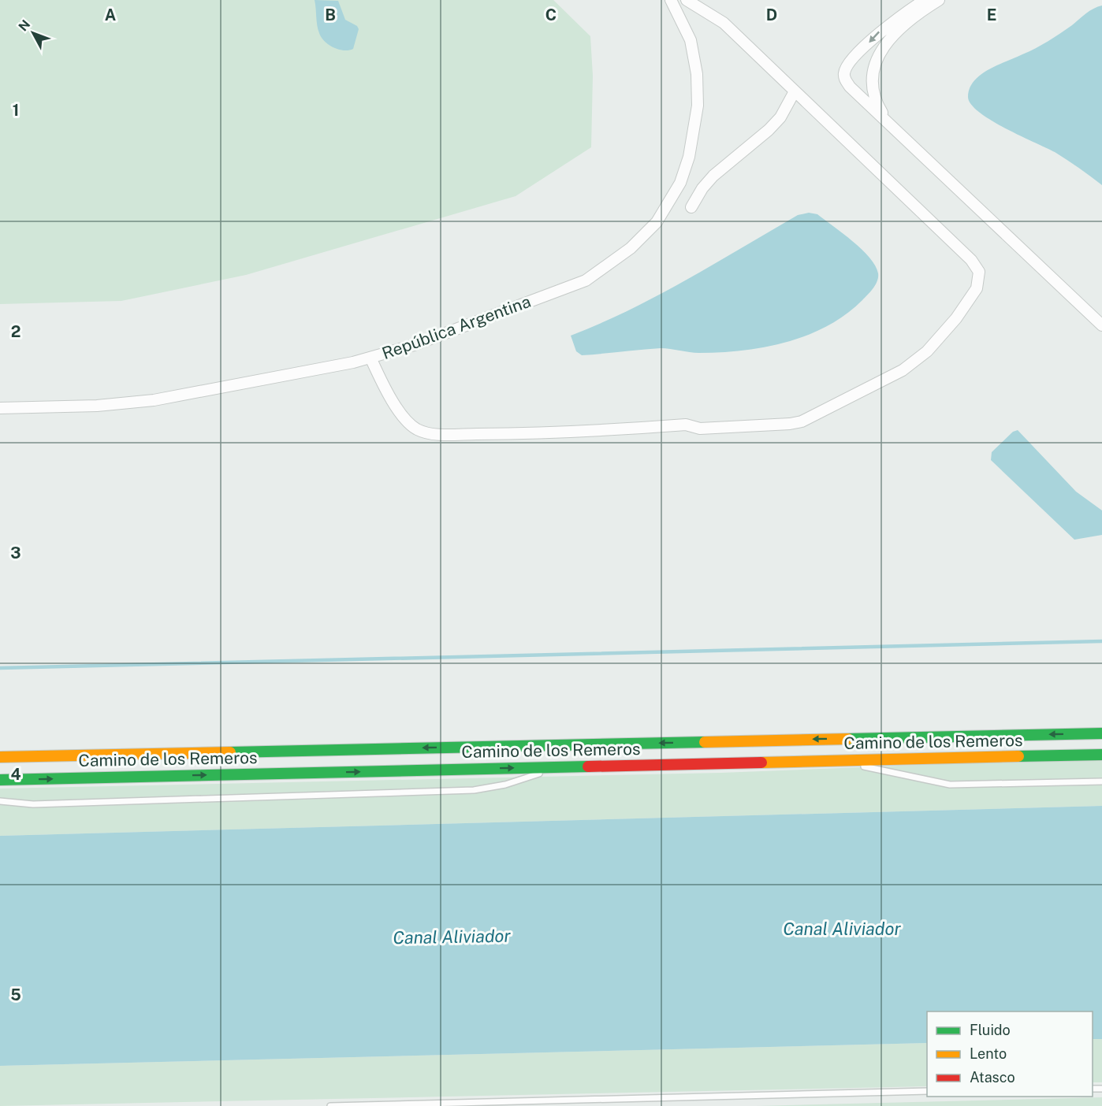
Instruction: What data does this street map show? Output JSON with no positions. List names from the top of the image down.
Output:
{
  "streets": {
    "main road": ["Camino de los Remeros"],
    "street": ["República Argentina"]
  },
  "water": ["Canal Aliviador"],
  "legend": ["Fluido", "Lento", "Atasco"],
  "north": "top left",
  "grid": {
    "columns": [
      "A",
      "B",
      "C",
      "D",
      "E"
    ],
    "rows": [
      "1",
      "2",
      "3",
      "4",
      "5"
    ]
  }
}
